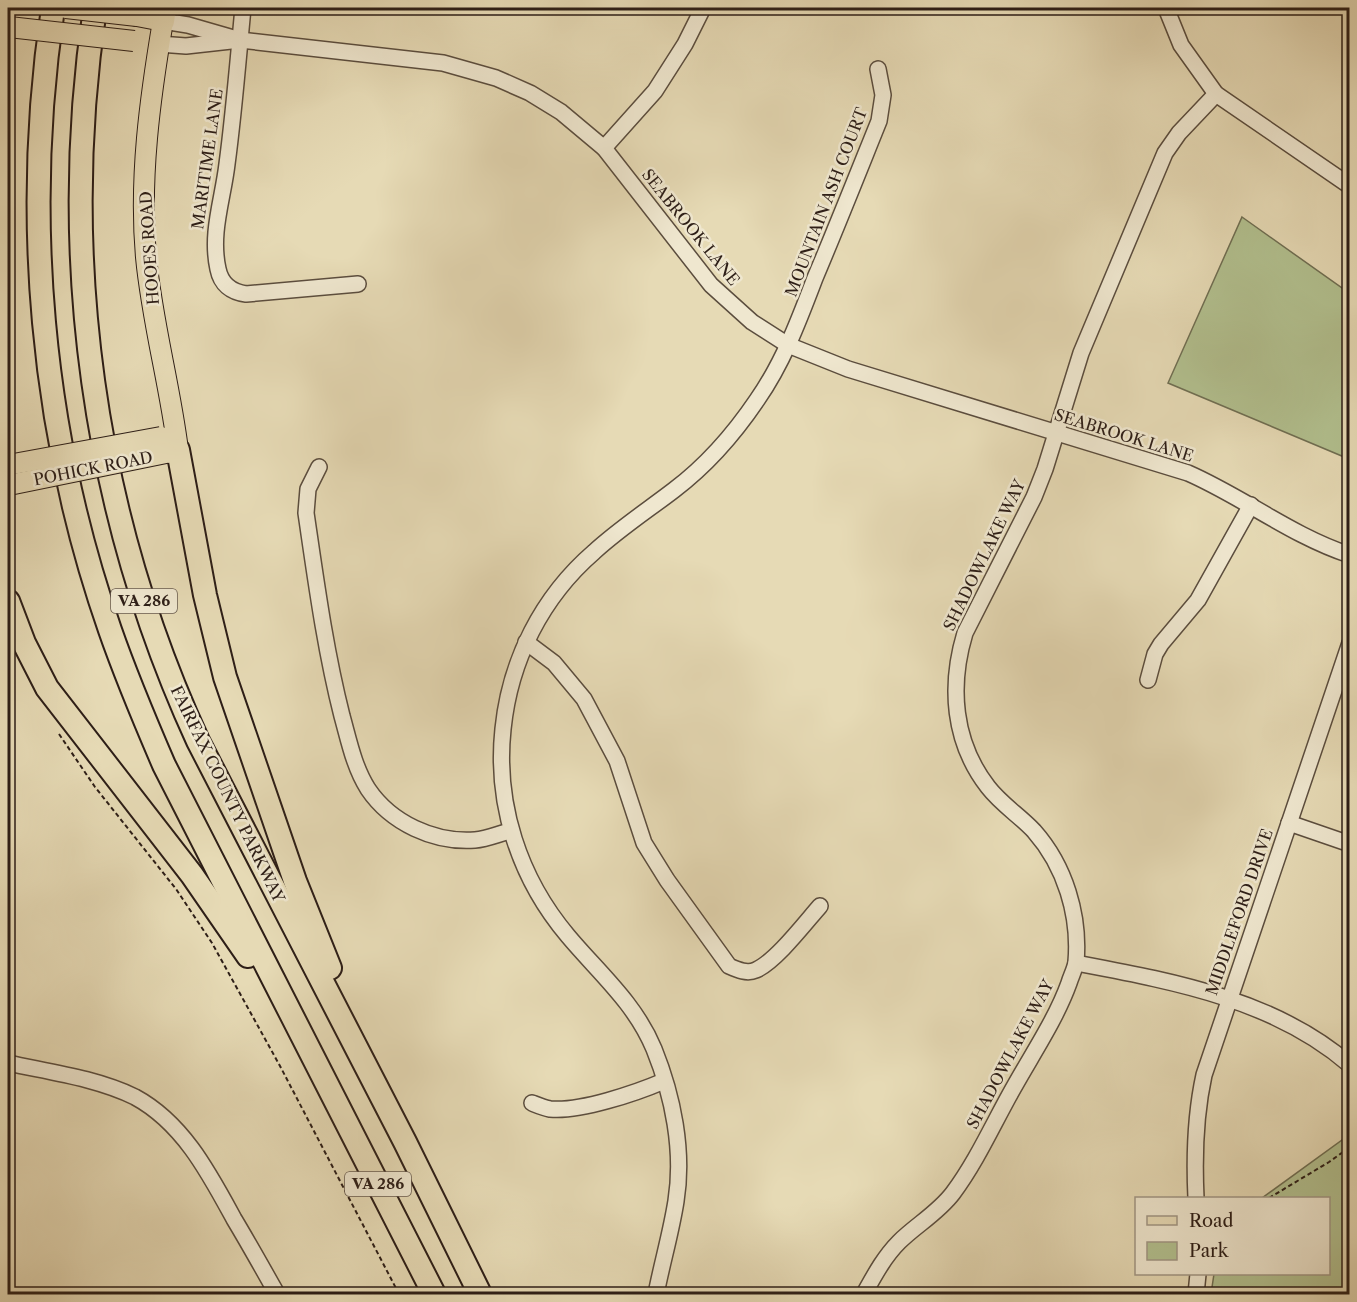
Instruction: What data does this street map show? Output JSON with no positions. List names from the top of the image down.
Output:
{
  "streets": {
    "highway": ["VA 286", "FAIRFAX COUNTY PARKWAY"],
    "main road": ["HOOES ROAD", "POHICK ROAD"],
    "street": [
      "MARITIME LANE",
      "MOUNTAIN ASH COURT",
      "SEABROOK LANE",
      "SHADOWLAKE WAY",
      "MIDDLEFORD DRIVE"
    ]
  },
  "crossings": [
    ["MARITIME LANE", "SEABROOK LANE"],
    ["MOUNTAIN ASH COURT", "SEABROOK LANE"],
    ["SEABROOK LANE", "HOOES ROAD"],
    ["SEABROOK LANE", "SHADOWLAKE WAY"],
    ["HOOES ROAD", "POHICK ROAD"]
  ],
  "legend": ["Road", "Park"]
}
